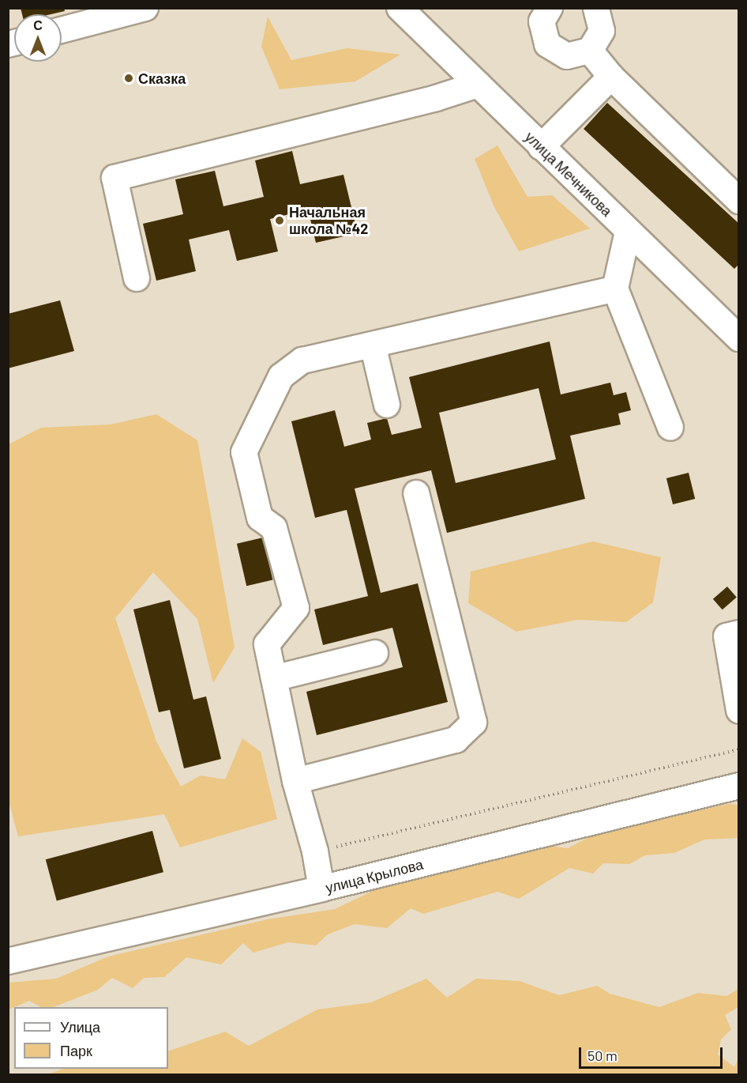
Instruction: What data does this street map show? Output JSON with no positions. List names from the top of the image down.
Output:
{
  "streets": {
    "street": ["улица Мечникова", "улица Крылова"]
  },
  "places": ["Сказка", "Начальная школа №42"],
  "legend": ["Улица", "Парк"],
  "scale_bar": "50 m",
  "north": "top"
}
